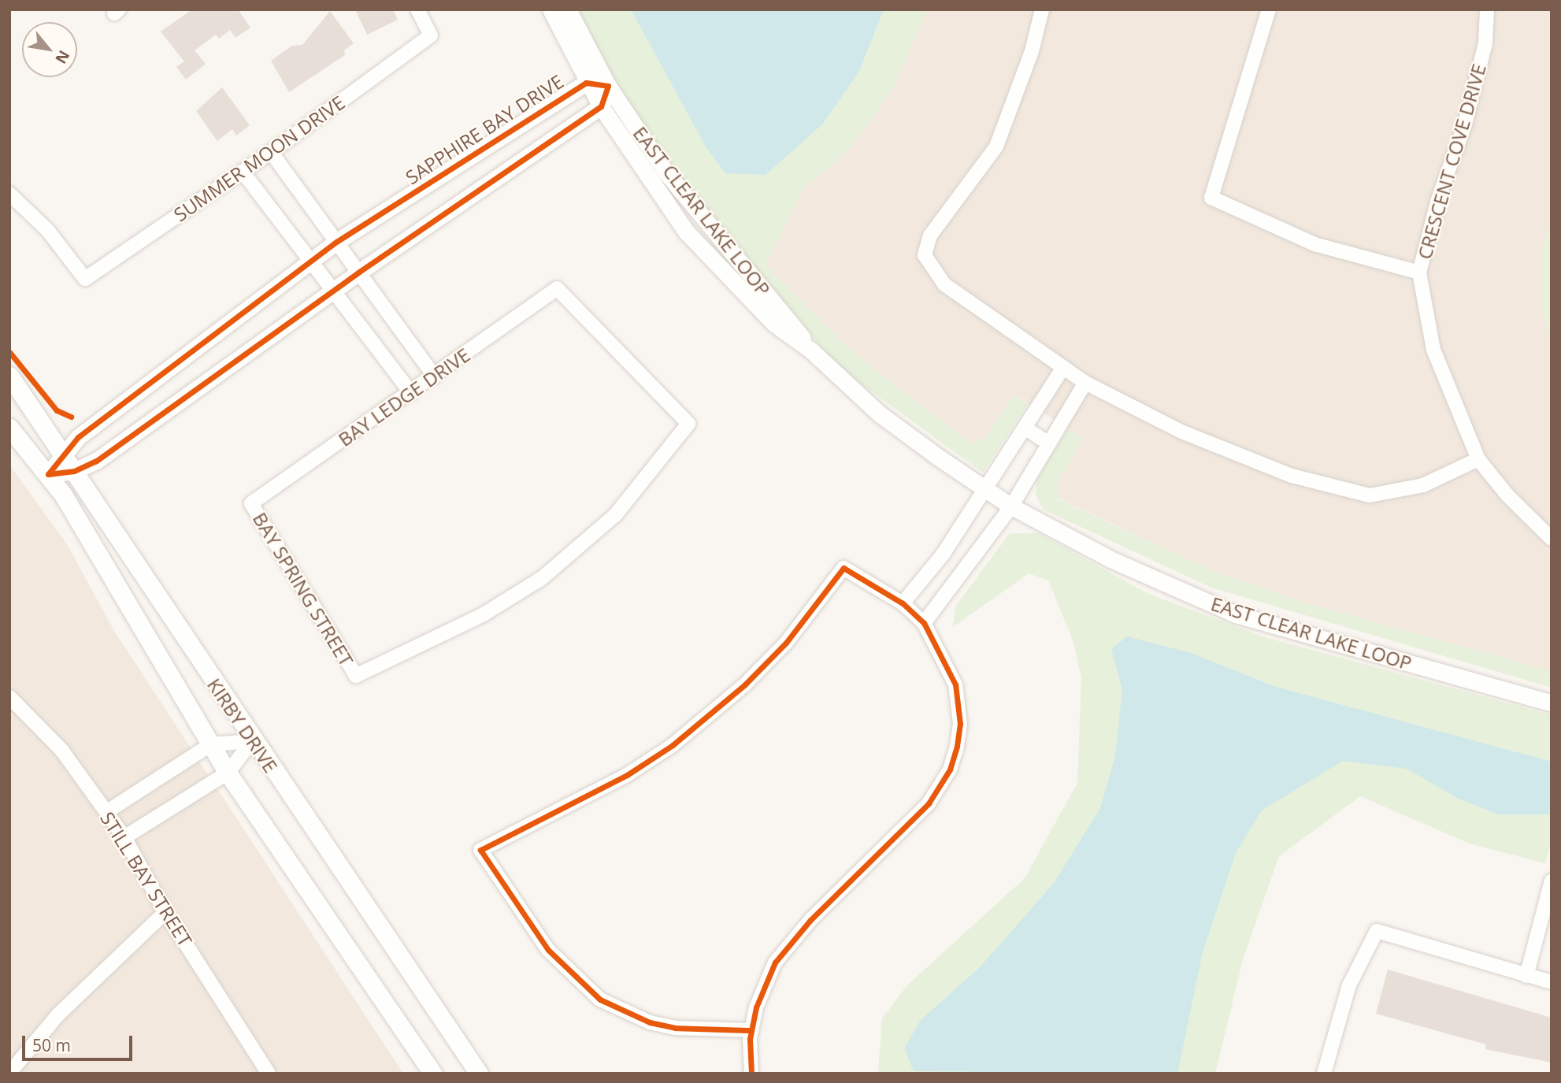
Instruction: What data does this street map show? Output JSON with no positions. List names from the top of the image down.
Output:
{
  "streets": {
    "main road": ["KIRBY DRIVE"],
    "street": [
      "SAPPHIRE BAY DRIVE",
      "SUMMER MOON DRIVE",
      "CRESCENT COVE DRIVE",
      "EAST CLEAR LAKE LOOP",
      "BAY LEDGE DRIVE",
      "BAY SPRING STREET",
      "STILL BAY STREET"
    ]
  },
  "crossings": [
    ["SAPPHIRE BAY DRIVE", "EAST CLEAR LAKE LOOP"],
    ["SAPPHIRE BAY DRIVE", "KIRBY DRIVE"],
    ["BAY LEDGE DRIVE", "BAY SPRING STREET"]
  ],
  "scale_bar": "50 m",
  "north": "bottom right"
}
